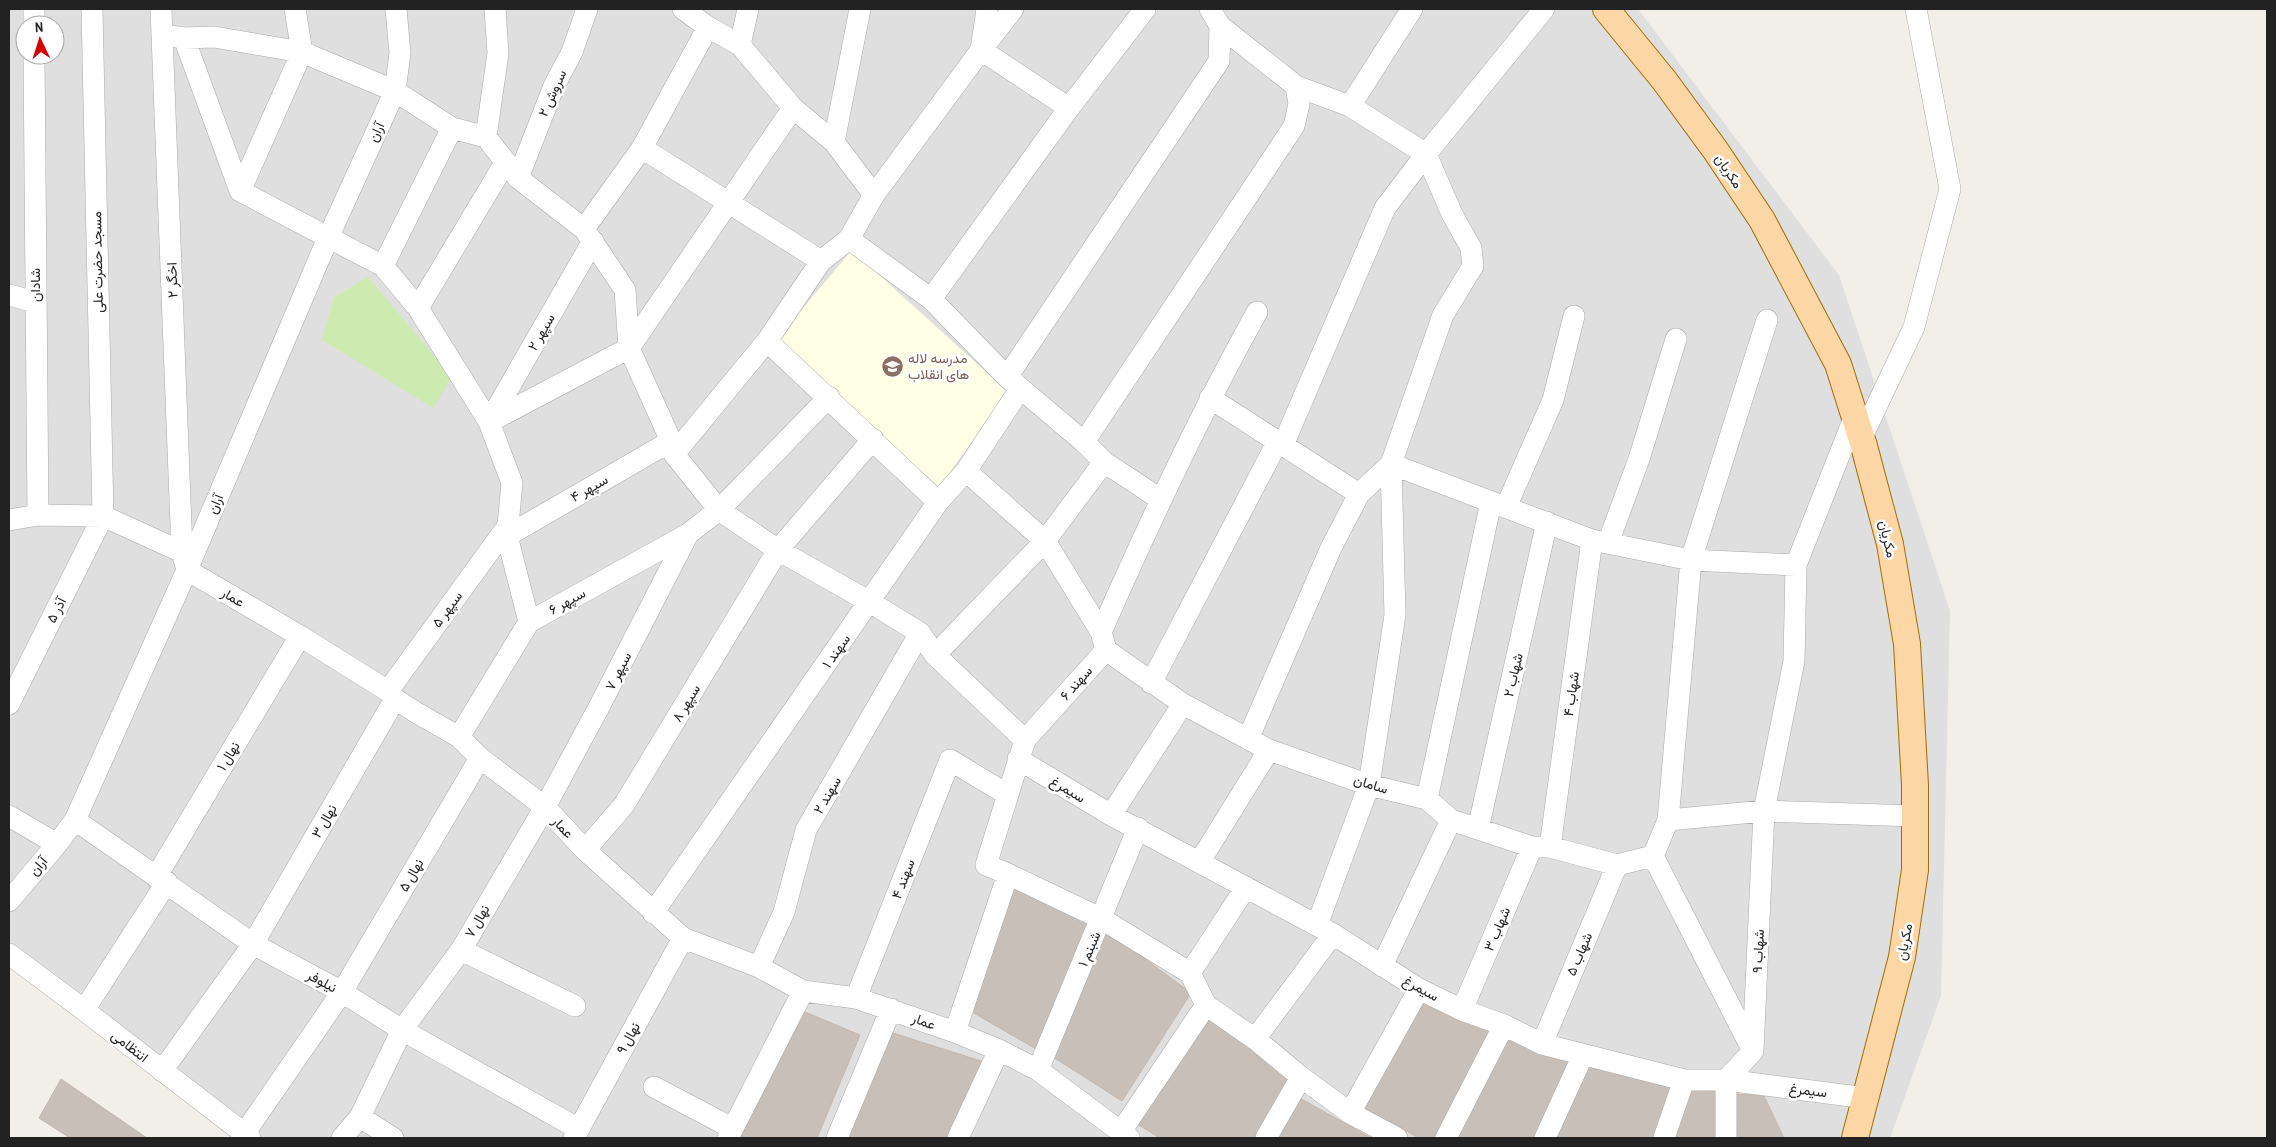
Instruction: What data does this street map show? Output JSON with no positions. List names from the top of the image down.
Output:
{
  "streets": {
    "main road": ["مکریان"],
    "street": [
      "سروش ۲",
      "آران",
      "مسجد حضرت علی",
      "اخگر ۲",
      "شادان",
      "سپهر ۲",
      "سپهر ۴",
      "عمار",
      "سپهر ۶",
      "سپهر ۵",
      "آذر ۵",
      "سهند ۱",
      "سپهر ۷",
      "شهاب ۲",
      "سهند ۶",
      "شهاب ۴",
      "سپهر ۸",
      "نهال ۱",
      "سامان",
      "سیمرغ",
      "سهند ۲",
      "نهال ۳",
      "نهال ۵",
      "سهند ۴",
      "نهال ۷",
      "شهاب ۳",
      "شبنم ۱",
      "شهاب ۹",
      "شهاب ۵",
      "نیلوفر",
      "نهال ۹",
      "انتظامی"
    ]
  },
  "crossings": [
    ["آران", "اخگر ۲"],
    ["آران", "عمار"],
    ["آران", "نیلوفر"],
    ["مکریان", "سیمرغ"],
    ["مسجد حضرت علی", "عمار"],
    ["مسجد حضرت علی", "آذر ۵"],
    ["اخگر ۲", "عمار"],
    ["شادان", "عمار"],
    ["سپهر ۴", "سپهر ۵"],
    ["عمار", "سپهر ۶"],
    ["عمار", "سپهر ۵"],
    ["عمار", "آذر ۵"],
    ["عمار", "سهند ۱"],
    ["عمار", "سپهر ۷"],
    ["عمار", "سپهر ۸"],
    ["عمار", "نهال ۱"],
    ["عمار", "سهند ۲"],
    ["عمار", "نهال ۳"],
    ["عمار", "نهال ۵"],
    ["عمار", "سهند ۴"],
    ["عمار", "نهال ۷"],
    ["عمار", "شبنم ۱"],
    ["عمار", "نهال ۹"],
    ["سپهر ۶", "سپهر ۷"],
    ["سپهر ۵", "نهال ۳"],
    ["سپهر ۷", "نهال ۷"],
    ["شهاب ۲", "سامان"],
    ["سهند ۶", "سامان"],
    ["سهند ۶", "سیمرغ"],
    ["سهند ۶", "سهند ۴"],
    ["شهاب ۴", "سامان"],
    ["شهاب ۴", "شهاب ۳"],
    ["نهال ۱", "نیلوفر"],
    ["نهال ۱", "انتظامی"],
    ["سامان", "شهاب ۳"],
    ["سامان", "شهاب ۵"],
    ["سیمرغ", "سهند ۲"],
    ["سیمرغ", "شهاب ۳"],
    ["سیمرغ", "شبنم ۱"],
    ["سیمرغ", "شهاب ۵"],
    ["نهال ۳", "نیلوفر"],
    ["نهال ۳", "انتظامی"],
    ["نهال ۵", "نیلوفر"],
    ["نهال ۵", "انتظامی"],
    ["نهال ۷", "نیلوفر"],
    ["نیلوفر", "نهال ۹"]
  ],
  "places": {
    "school or university": ["مدرسه لاله های انقلاب"]
  },
  "north": "top"
}
